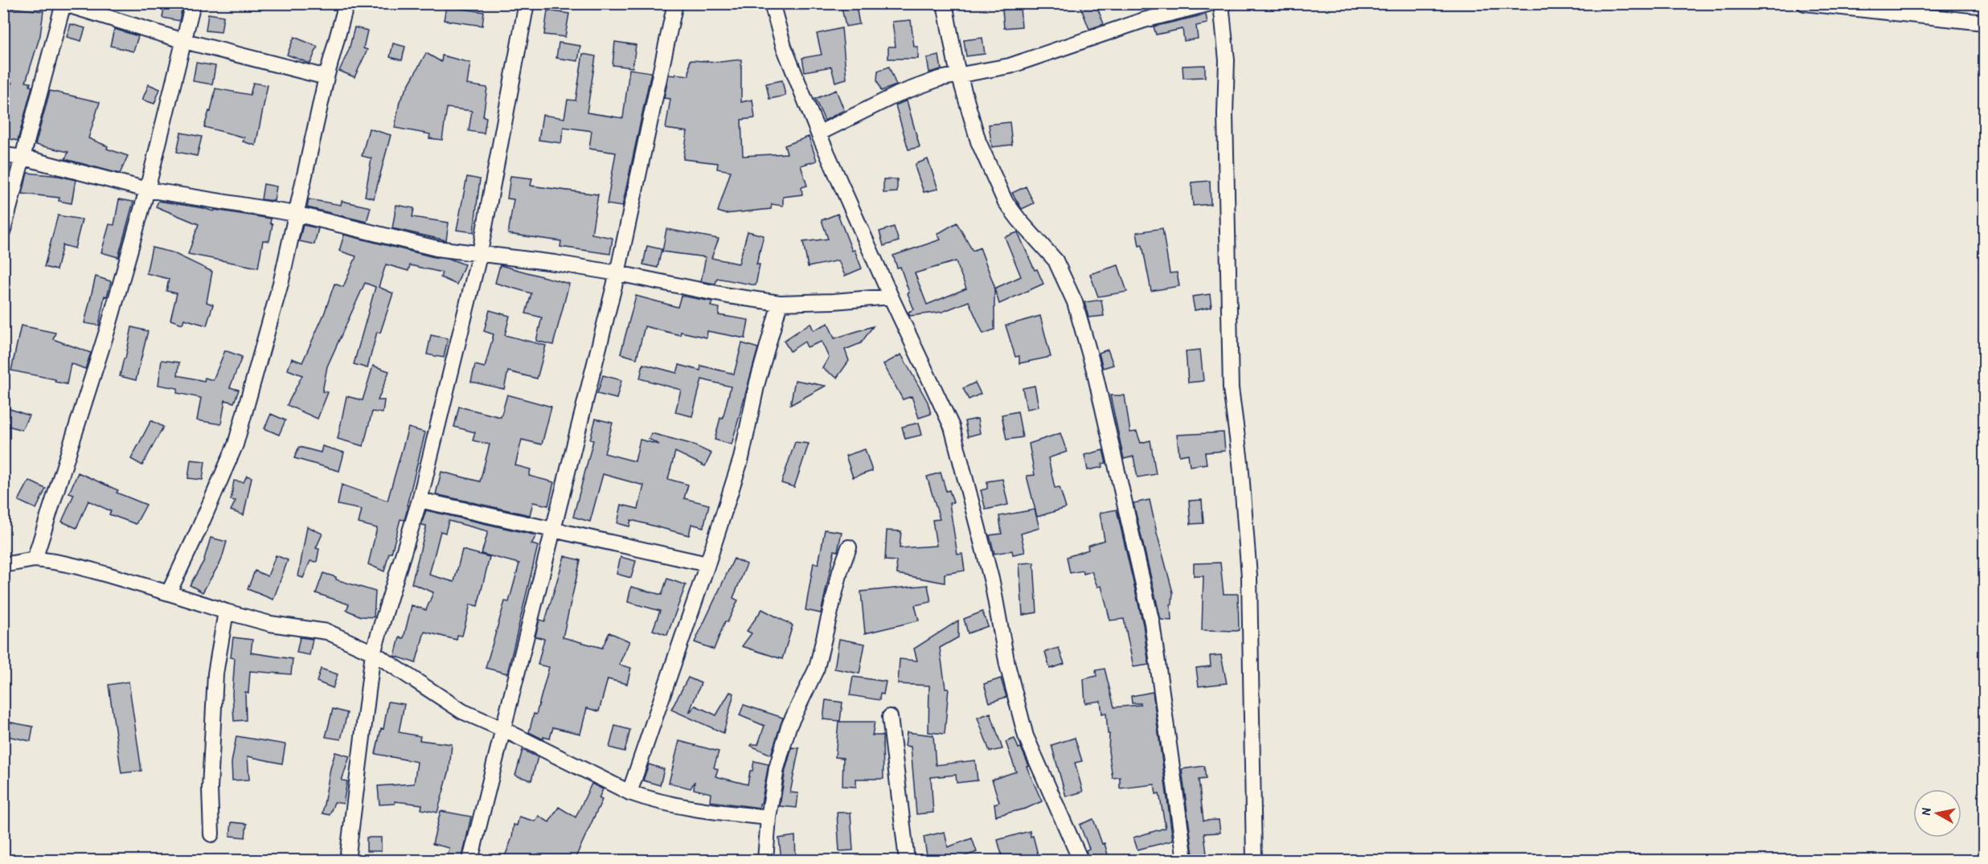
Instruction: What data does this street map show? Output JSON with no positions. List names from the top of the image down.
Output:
{
  "north": "left"
}
